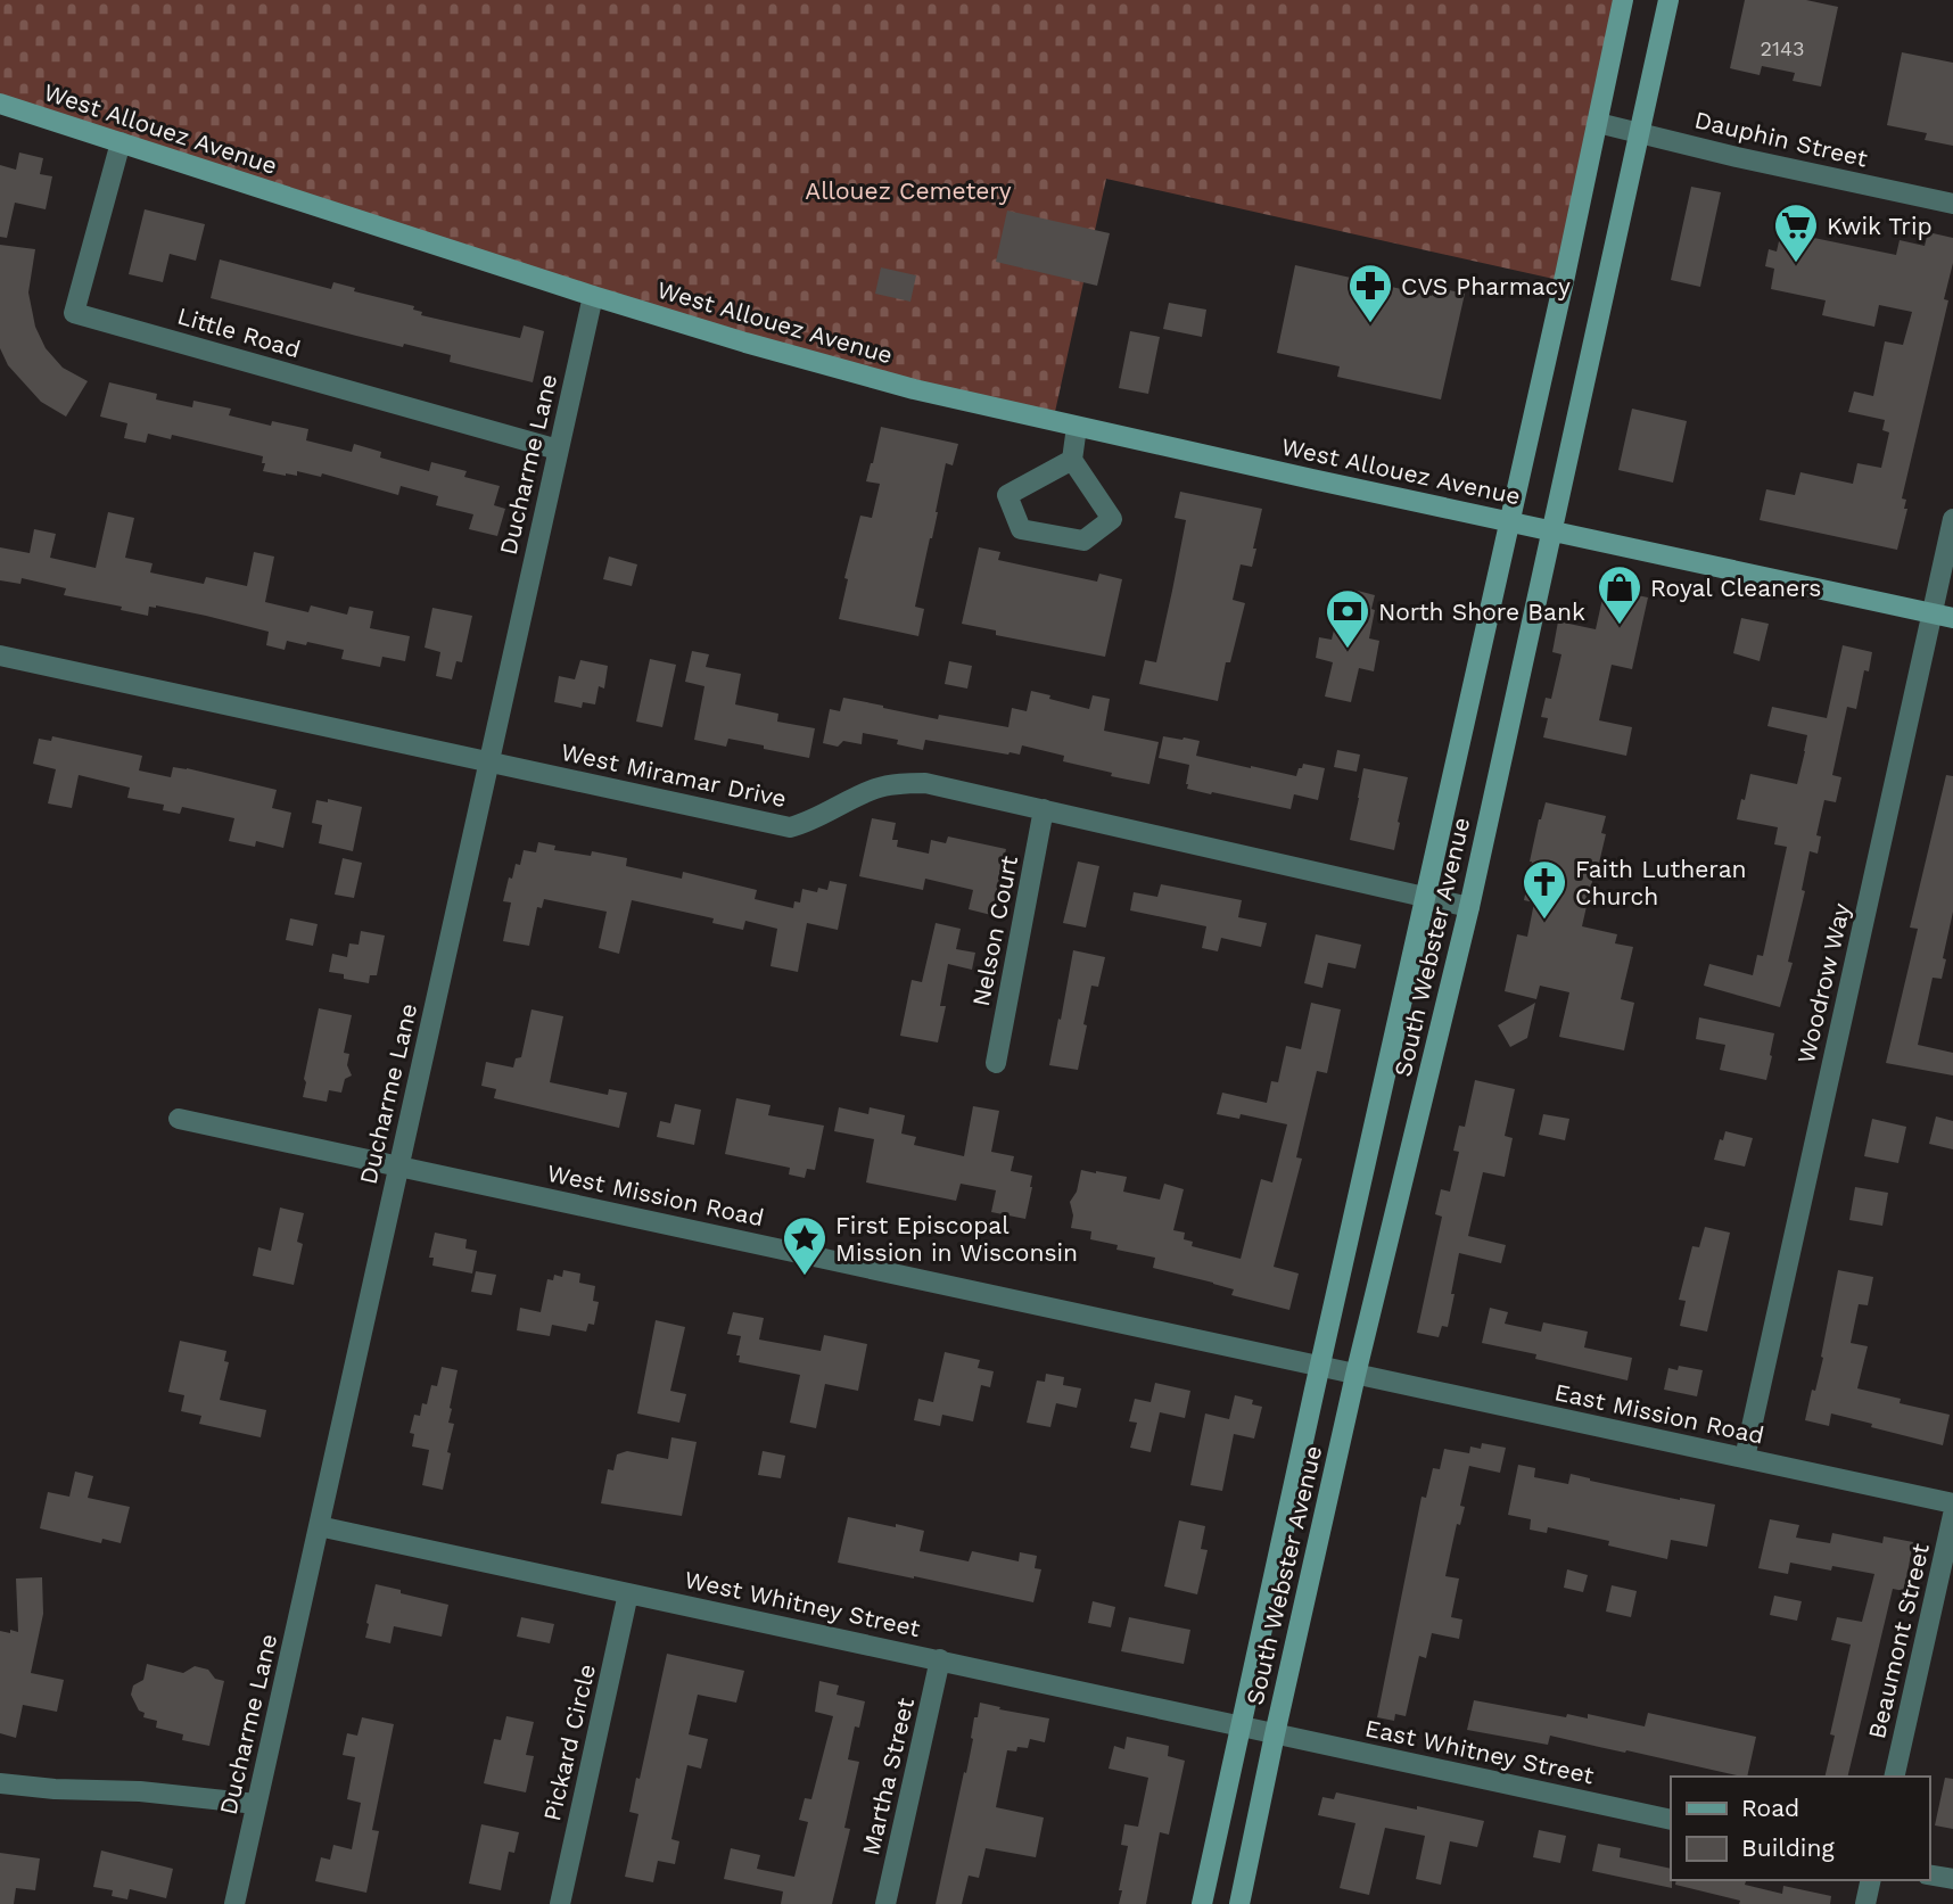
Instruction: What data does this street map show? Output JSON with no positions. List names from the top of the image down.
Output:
{
  "streets": {
    "main road": ["West Allouez Avenue", "South Webster Avenue"],
    "street": [
      "Dauphin Street",
      "Little Road",
      "Ducharme Lane",
      "West Miramar Drive",
      "Nelson Court",
      "Woodrow Way",
      "West Mission Road",
      "East Mission Road",
      "West Whitney Street",
      "Beaumont Street",
      "Pickard Circle",
      "East Whitney Street",
      "Martha Street"
    ]
  },
  "crossings": [
    ["West Allouez Avenue", "Little Road"],
    ["West Allouez Avenue", "Ducharme Lane"],
    ["West Allouez Avenue", "South Webster Avenue"],
    ["West Allouez Avenue", "Woodrow Way"],
    ["Dauphin Street", "South Webster Avenue"],
    ["Little Road", "Ducharme Lane"],
    ["Ducharme Lane", "West Miramar Drive"],
    ["Ducharme Lane", "West Mission Road"],
    ["Ducharme Lane", "West Whitney Street"],
    ["West Miramar Drive", "Nelson Court"],
    ["West Miramar Drive", "South Webster Avenue"],
    ["South Webster Avenue", "West Mission Road"],
    ["South Webster Avenue", "East Mission Road"],
    ["South Webster Avenue", "West Whitney Street"],
    ["South Webster Avenue", "East Whitney Street"],
    ["Woodrow Way", "East Mission Road"],
    ["West Mission Road", "East Mission Road"],
    ["West Whitney Street", "Pickard Circle"],
    ["West Whitney Street", "East Whitney Street"],
    ["West Whitney Street", "Martha Street"]
  ],
  "parks": ["Allouez Cemetery"],
  "places": {
    "supermarket": ["Kwik Trip"],
    "pharmacy": ["CVS Pharmacy"],
    "shop": ["Royal Cleaners"],
    "bank": ["North Shore Bank"],
    "church": ["Faith Lutheran Church"],
    "place": ["First Episcopal Mission in Wisconsin"]
  },
  "house_numbers": ["2143"],
  "legend": ["Road", "Building"]
}
